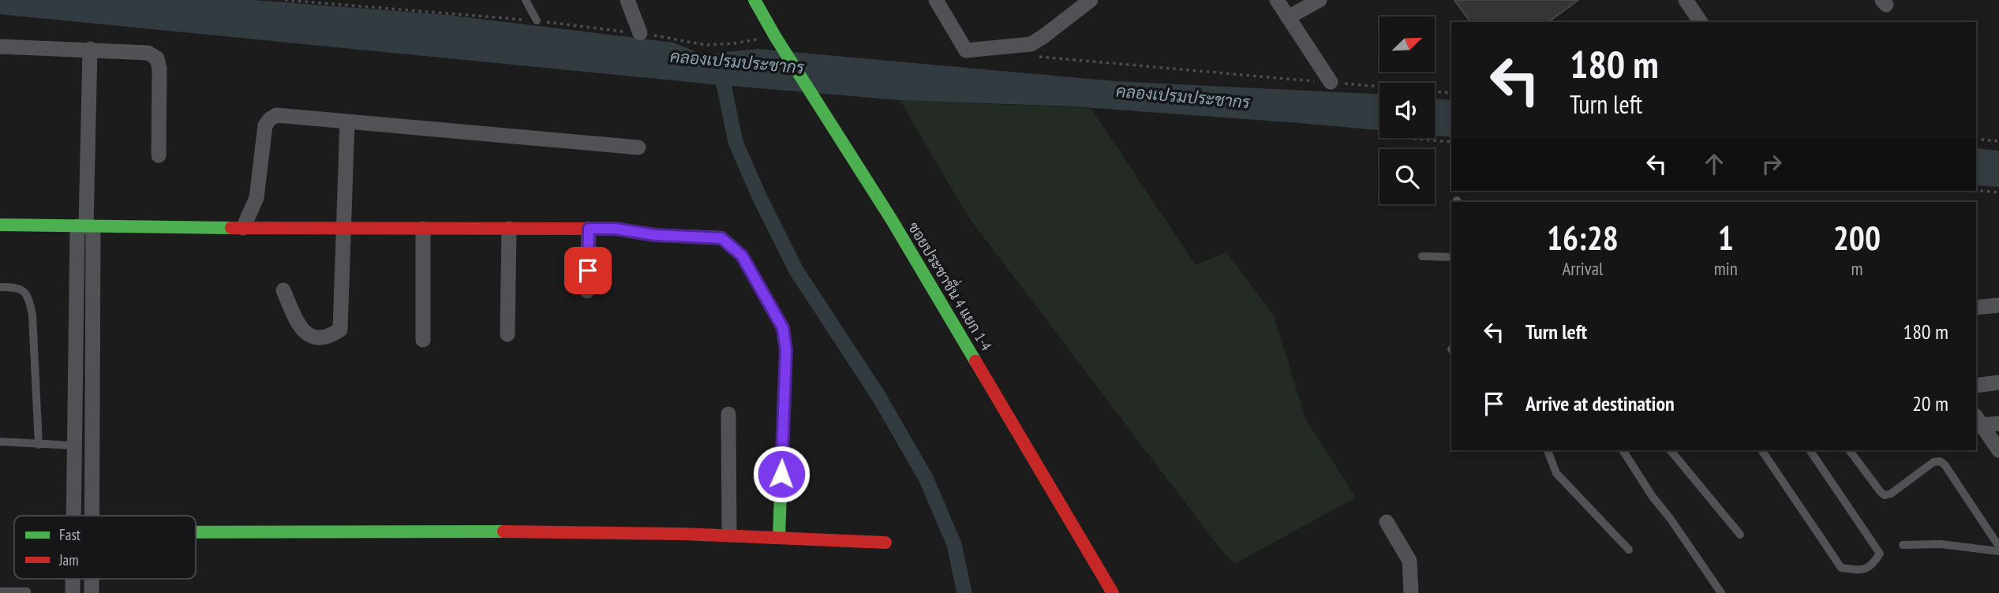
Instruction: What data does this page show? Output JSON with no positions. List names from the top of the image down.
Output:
{
  "streets": {
    "street": ["ซอยประชาชื่น 4 แยก 1-4"]
  },
  "water": ["คลองเปรมประชากร"],
  "legend": ["Fast", "Jam"],
  "north": "top right",
  "page": {
    "turn": ["180 m", "Turn left"],
    "eta": [
      "16:28",
      "Arrival",
      "1",
      "min",
      "200",
      "m"
    ],
    "list": [
      {
        "name": "Turn left",
        "value": "180 m"
      },
      {
        "name": "Arrive at destination",
        "value": "20 m"
      }
    ]
  }
}
